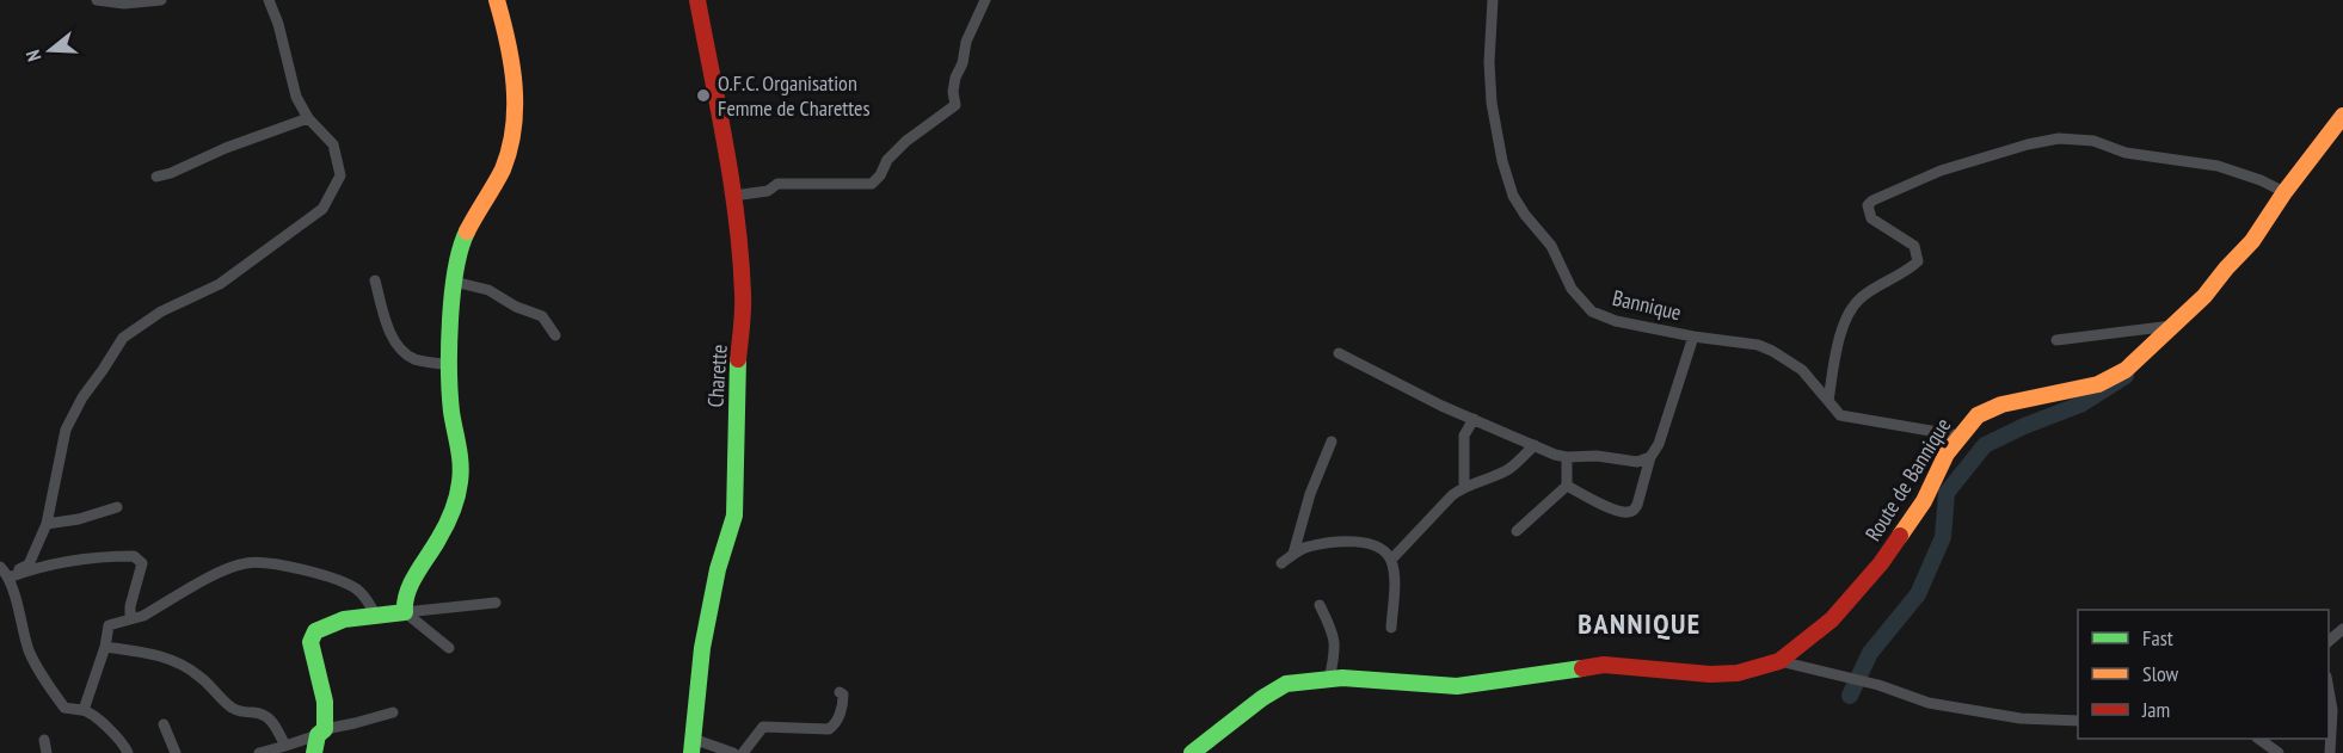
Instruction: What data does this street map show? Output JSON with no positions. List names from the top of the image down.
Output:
{
  "streets": {
    "street": ["Bannique", "Charette", "Route de Bannique"]
  },
  "crossings": [
    ["Bannique", "Route de Bannique"]
  ],
  "districts": ["BANNIQUE"],
  "places": ["O.F.C. Organisation Femme de Charettes"],
  "legend": ["Fast", "Slow", "Jam"],
  "north": "left"
}
